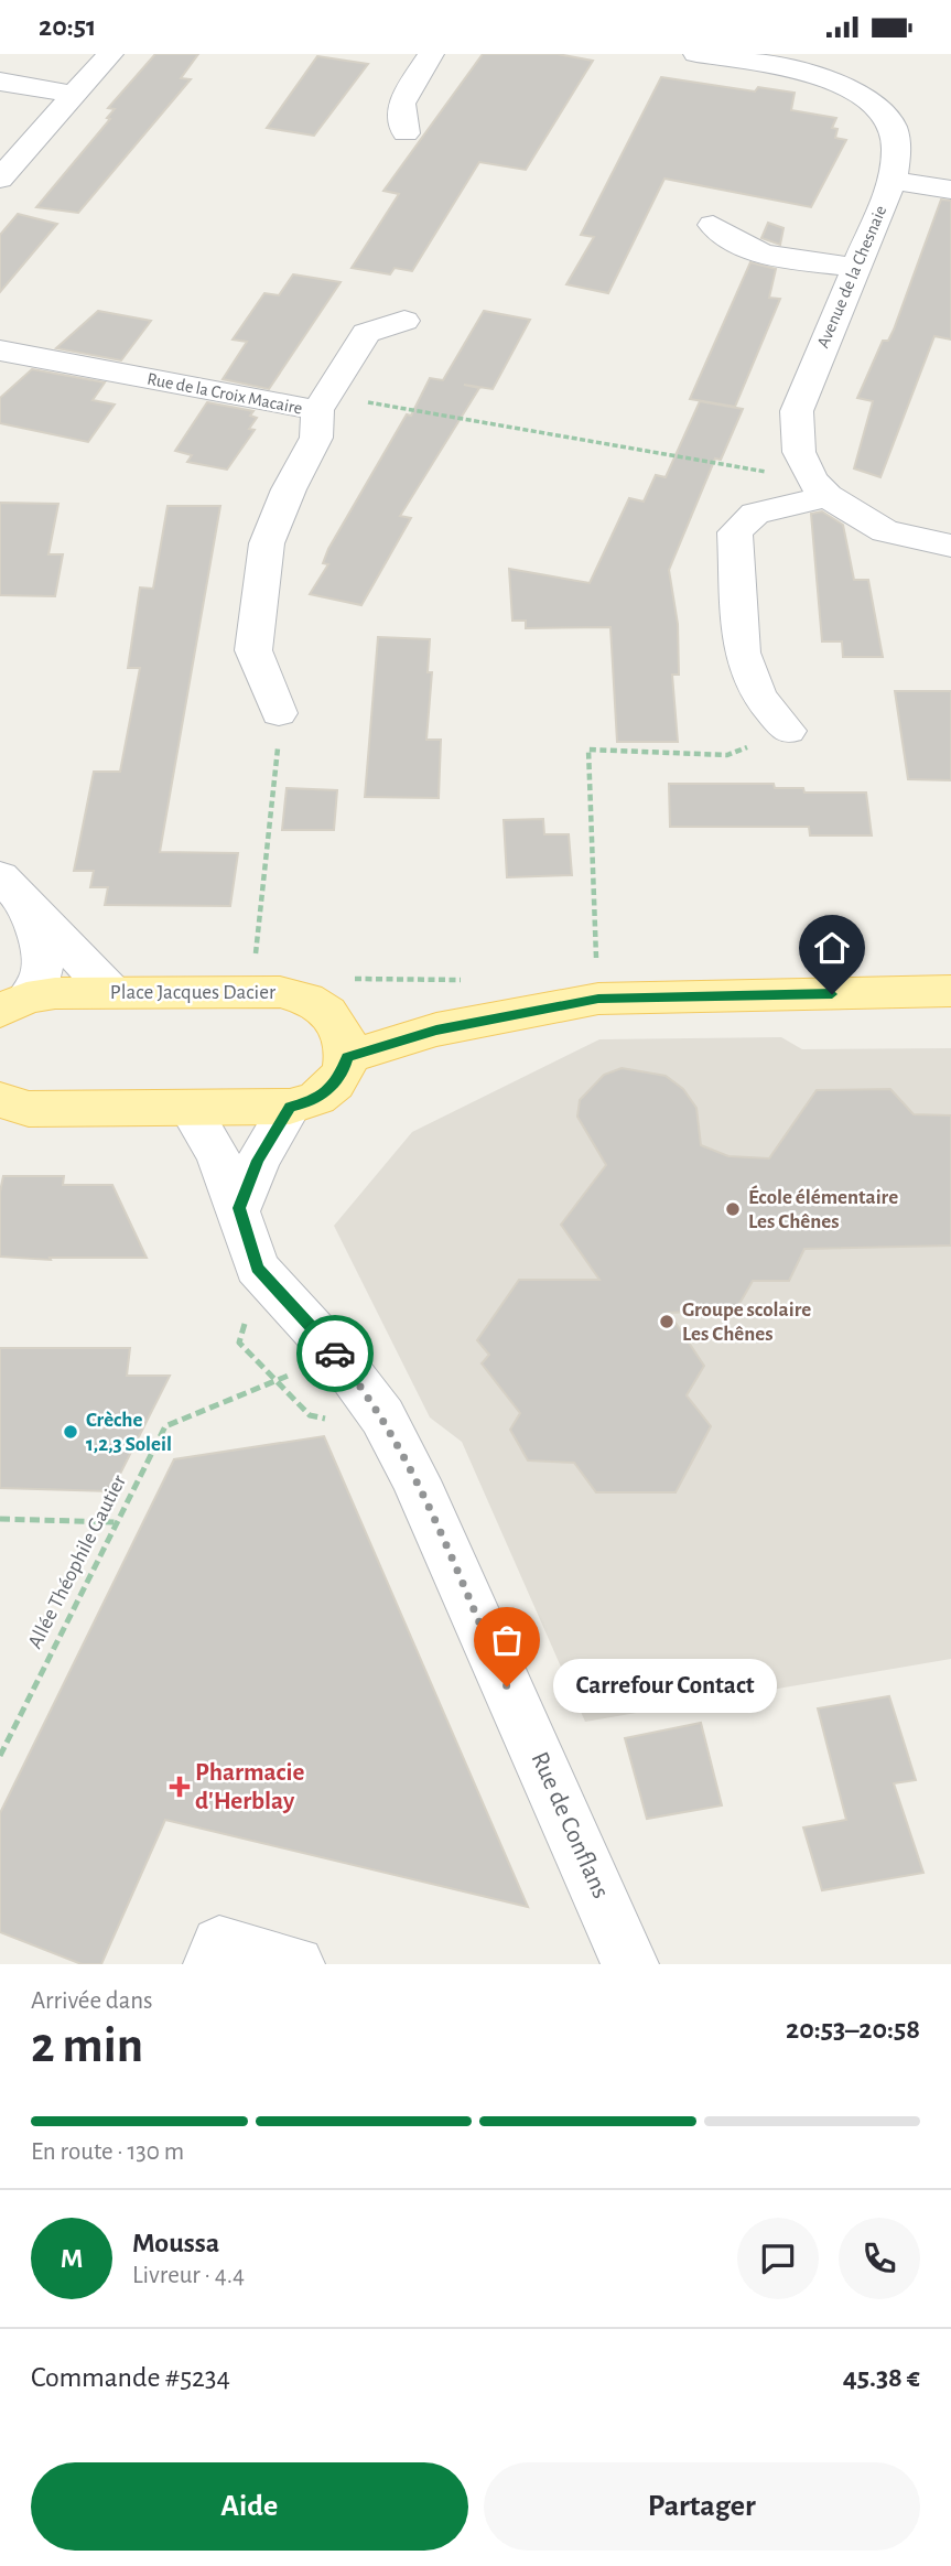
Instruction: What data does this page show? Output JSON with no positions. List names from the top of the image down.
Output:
{
  "streets": {
    "main road": ["Place Jacques Dacier"],
    "street": ["Avenue de la Chesnaie", "Rue de la Croix Macaire", "Rue de Conflans"],
    "path": ["Allée Théophile Gautier"]
  },
  "crossings": [
    ["Allée Théophile Gautier", "Rue de Conflans"]
  ],
  "places": {
    "other": [
      "École élémentaire Les Chênes",
      "Groupe scolaire Les Chênes",
      "Crèche 1,2,3 Soleil",
      "Carrefour Contact"
    ],
    "health": ["Pharmacie d'Herblay"]
  },
  "page": {
    "status": "20:51",
    "bubble": "Carrefour Contact",
    "heading": ["2 min", "Arrivée dans", "20:53–20:58"],
    "panel": [
      "Moussa",
      "Livreur · 4.4",
      "Commande #5234",
      "45.38 €"
    ],
    "bar": "En route · 130 m",
    "round": "M",
    "buttons": ["Aide", "Partager"]
  }
}
